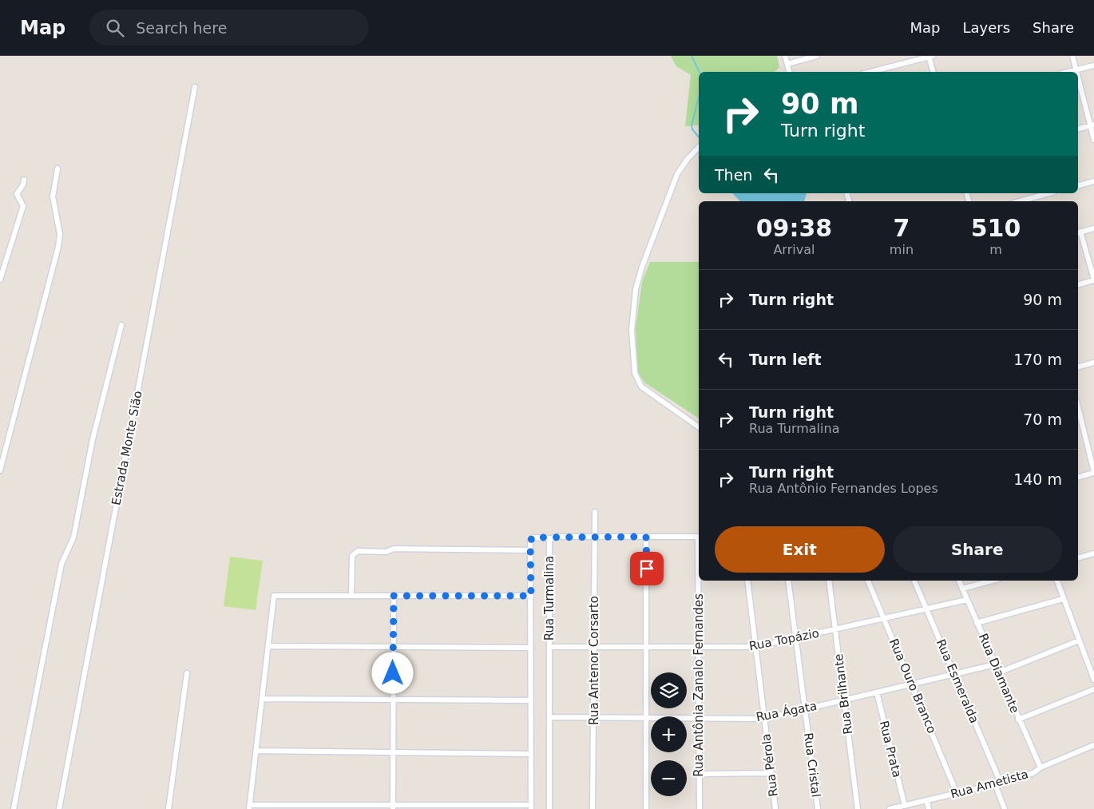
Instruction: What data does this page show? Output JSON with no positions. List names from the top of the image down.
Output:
{
  "streets": {
    "street": [
      "Estrada Monte Sião",
      "Rua Turmalina",
      "Rua Topázio",
      "Rua Antenor Corsarto",
      "Rua Diamante",
      "Rua Esmeralda",
      "Rua Antônia Zanalo Fernandes",
      "Rua Ouro Branco",
      "Rua Brilhante",
      "Rua Ágata",
      "Rua Prata",
      "Rua Pérola",
      "Rua Cristal",
      "Rua Ametista"
    ]
  },
  "crossings": [
    ["Rua Turmalina", "Rua Topázio"],
    ["Rua Turmalina", "Rua Antenor Corsarto"],
    ["Rua Turmalina", "Rua Ágata"],
    ["Rua Topázio", "Rua Antenor Corsarto"],
    ["Rua Topázio", "Rua Diamante"],
    ["Rua Topázio", "Rua Esmeralda"],
    ["Rua Topázio", "Rua Antônia Zanalo Fernandes"],
    ["Rua Topázio", "Rua Ouro Branco"],
    ["Rua Topázio", "Rua Brilhante"],
    ["Rua Topázio", "Rua Pérola"],
    ["Rua Topázio", "Rua Cristal"],
    ["Rua Antenor Corsarto", "Rua Ágata"],
    ["Rua Diamante", "Rua Ágata"],
    ["Rua Diamante", "Rua Ametista"],
    ["Rua Esmeralda", "Rua Ágata"],
    ["Rua Esmeralda", "Rua Ametista"],
    ["Rua Antônia Zanalo Fernandes", "Rua Ágata"],
    ["Rua Ouro Branco", "Rua Ágata"],
    ["Rua Ouro Branco", "Rua Ametista"],
    ["Rua Brilhante", "Rua Ágata"],
    ["Rua Ágata", "Rua Prata"],
    ["Rua Ágata", "Rua Pérola"],
    ["Rua Ágata", "Rua Cristal"],
    ["Rua Prata", "Rua Ametista"]
  ],
  "page": {
    "header": "Map",
    "search": "Search here",
    "nav": ["Map", "Layers", "Share"],
    "turn": ["90 m", "Turn right"],
    "then": "Then",
    "eta": [
      "09:38",
      "Arrival",
      "7",
      "min",
      "510",
      "m"
    ],
    "list": [
      {
        "name": "Turn right",
        "value": "90 m"
      },
      {
        "name": "Turn left",
        "value": "170 m"
      },
      {
        "name": "Turn right",
        "note": "Rua Turmalina",
        "value": "70 m"
      },
      {
        "name": "Turn right",
        "note": "Rua Antônio Fernandes Lopes",
        "value": "140 m"
      }
    ],
    "buttons": ["Exit", "Share"],
    "map_buttons": ["+", "−"]
  }
}
